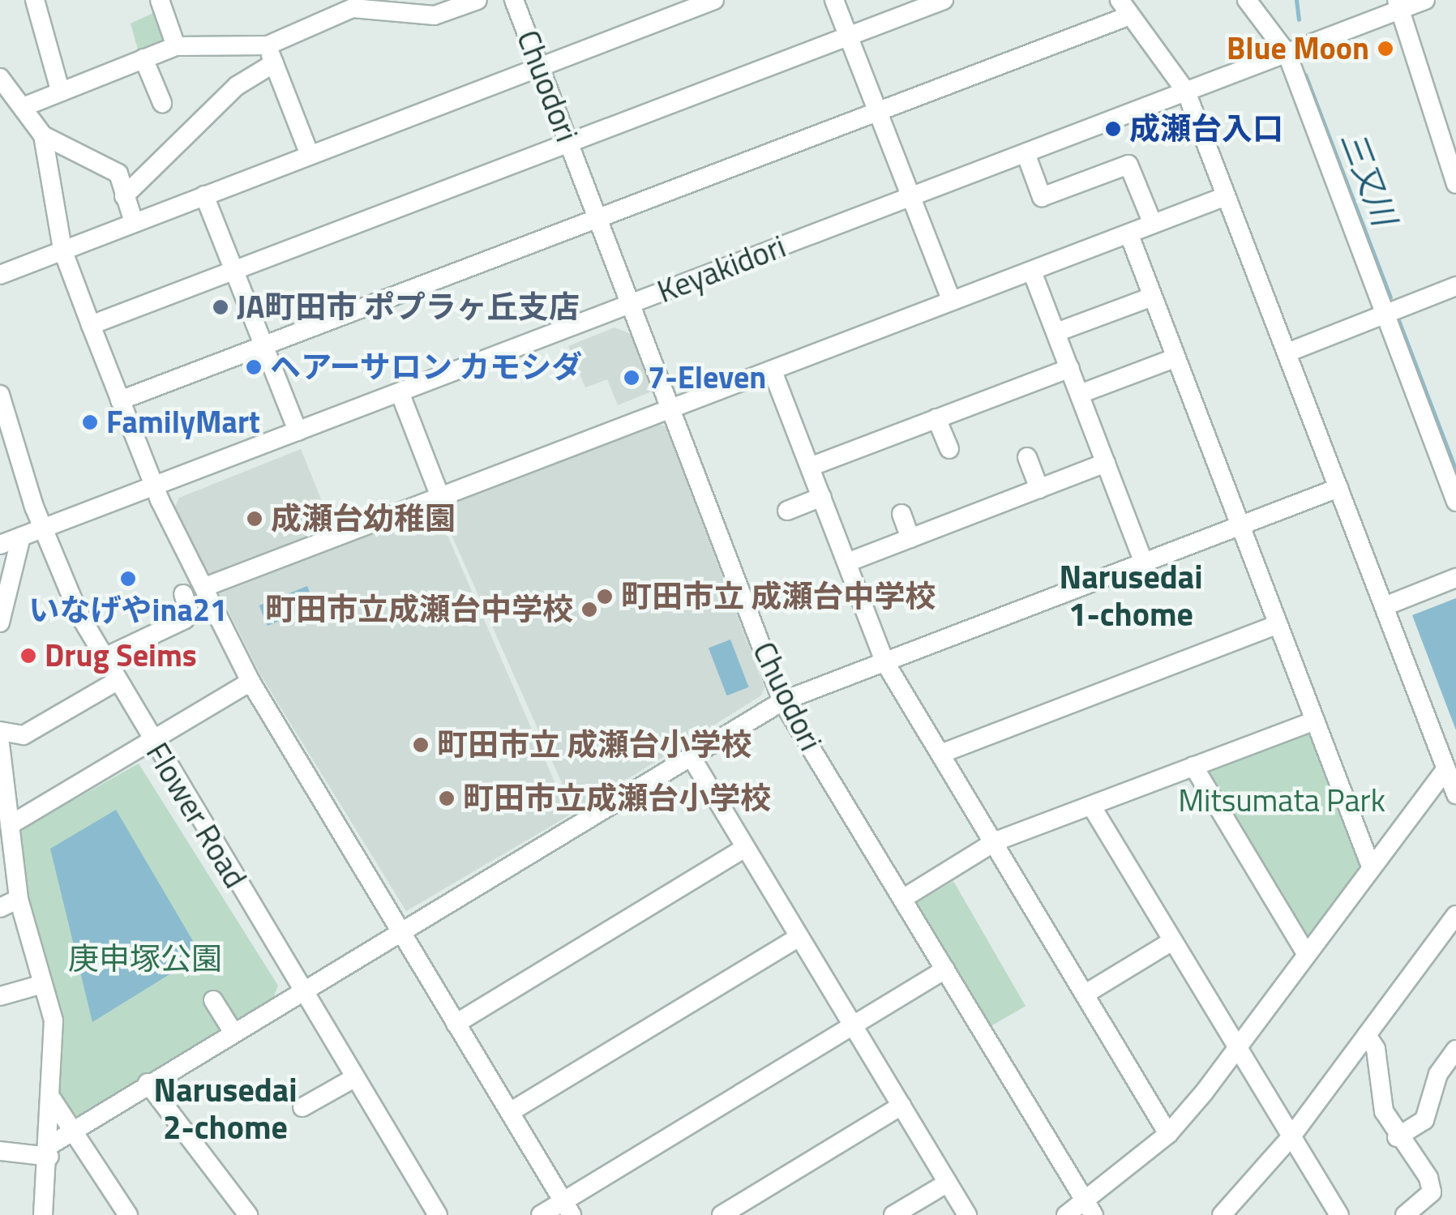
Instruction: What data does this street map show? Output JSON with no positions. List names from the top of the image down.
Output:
{
  "streets": {
    "street": ["Chuodori", "Keyakidori", "Flower Road"]
  },
  "crossings": [
    ["Chuodori", "Keyakidori"],
    ["Keyakidori", "Flower Road"]
  ],
  "districts": ["Narusedai 1-chome", "Narusedai 2-chome"],
  "water": ["三又川"],
  "parks": ["Mitsumata Park", "庚申塚公園"],
  "places": [
    "Blue Moon",
    "成瀬台入口",
    "JA町田市 ポプラヶ丘支店",
    "ヘアーサロン カモシダ",
    "7-Eleven",
    "FamilyMart",
    "成瀬台幼稚園",
    "いなげやina21",
    "町田市立 成瀬台中学校",
    "町田市立成瀬台中学校",
    "Drug Seims",
    "町田市立 成瀬台小学校",
    "町田市立成瀬台小学校"
  ]
}
